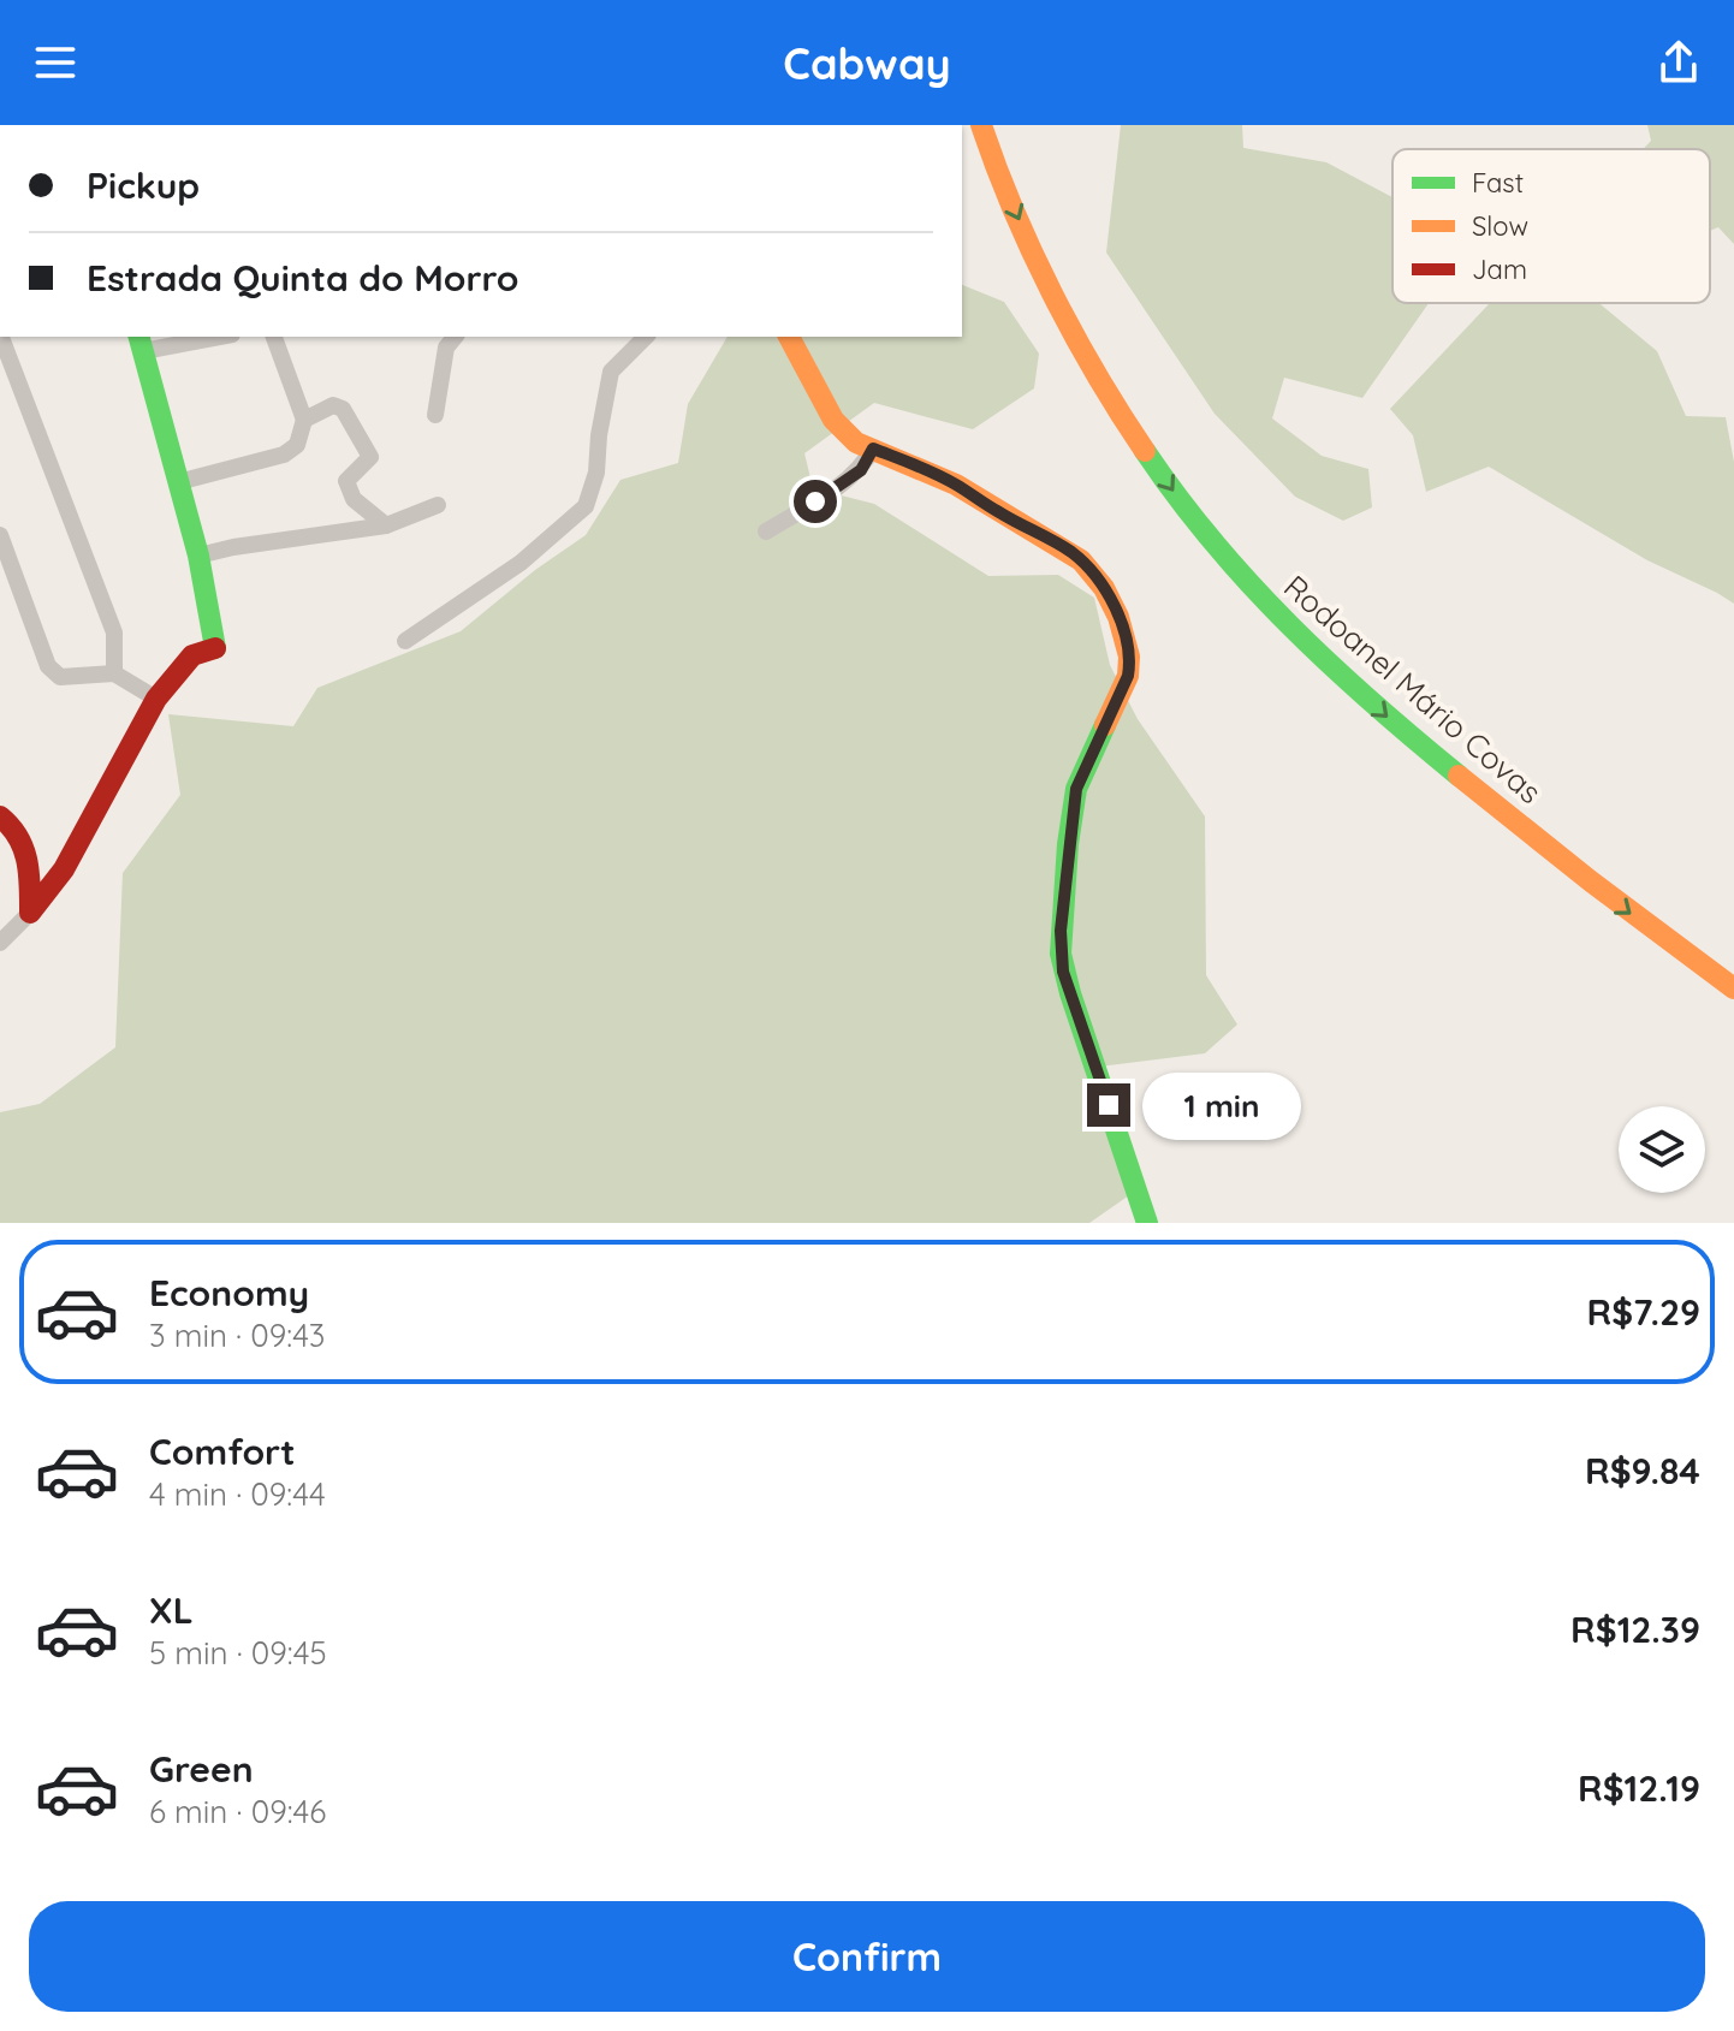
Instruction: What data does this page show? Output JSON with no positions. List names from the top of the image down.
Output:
{
  "streets": {
    "main road": ["Rodoanel Mário Covas"]
  },
  "one_way": ["Rodoanel Mário Covas"],
  "legend": ["Fast", "Slow", "Jam"],
  "page": {
    "header": "Cabway",
    "banner": ["Pickup", "Estrada Quinta do Morro"],
    "bubble": "1 min",
    "list": [
      {
        "name": "Economy",
        "note": "3 min · 09:43",
        "value": "R$7.29"
      },
      {
        "name": "Comfort",
        "note": "4 min · 09:44",
        "value": "R$9.84"
      },
      {
        "name": "XL",
        "note": "5 min · 09:45",
        "value": "R$12.39"
      },
      {
        "name": "Green",
        "note": "6 min · 09:46",
        "value": "R$12.19"
      }
    ],
    "buttons": "Confirm"
  }
}
